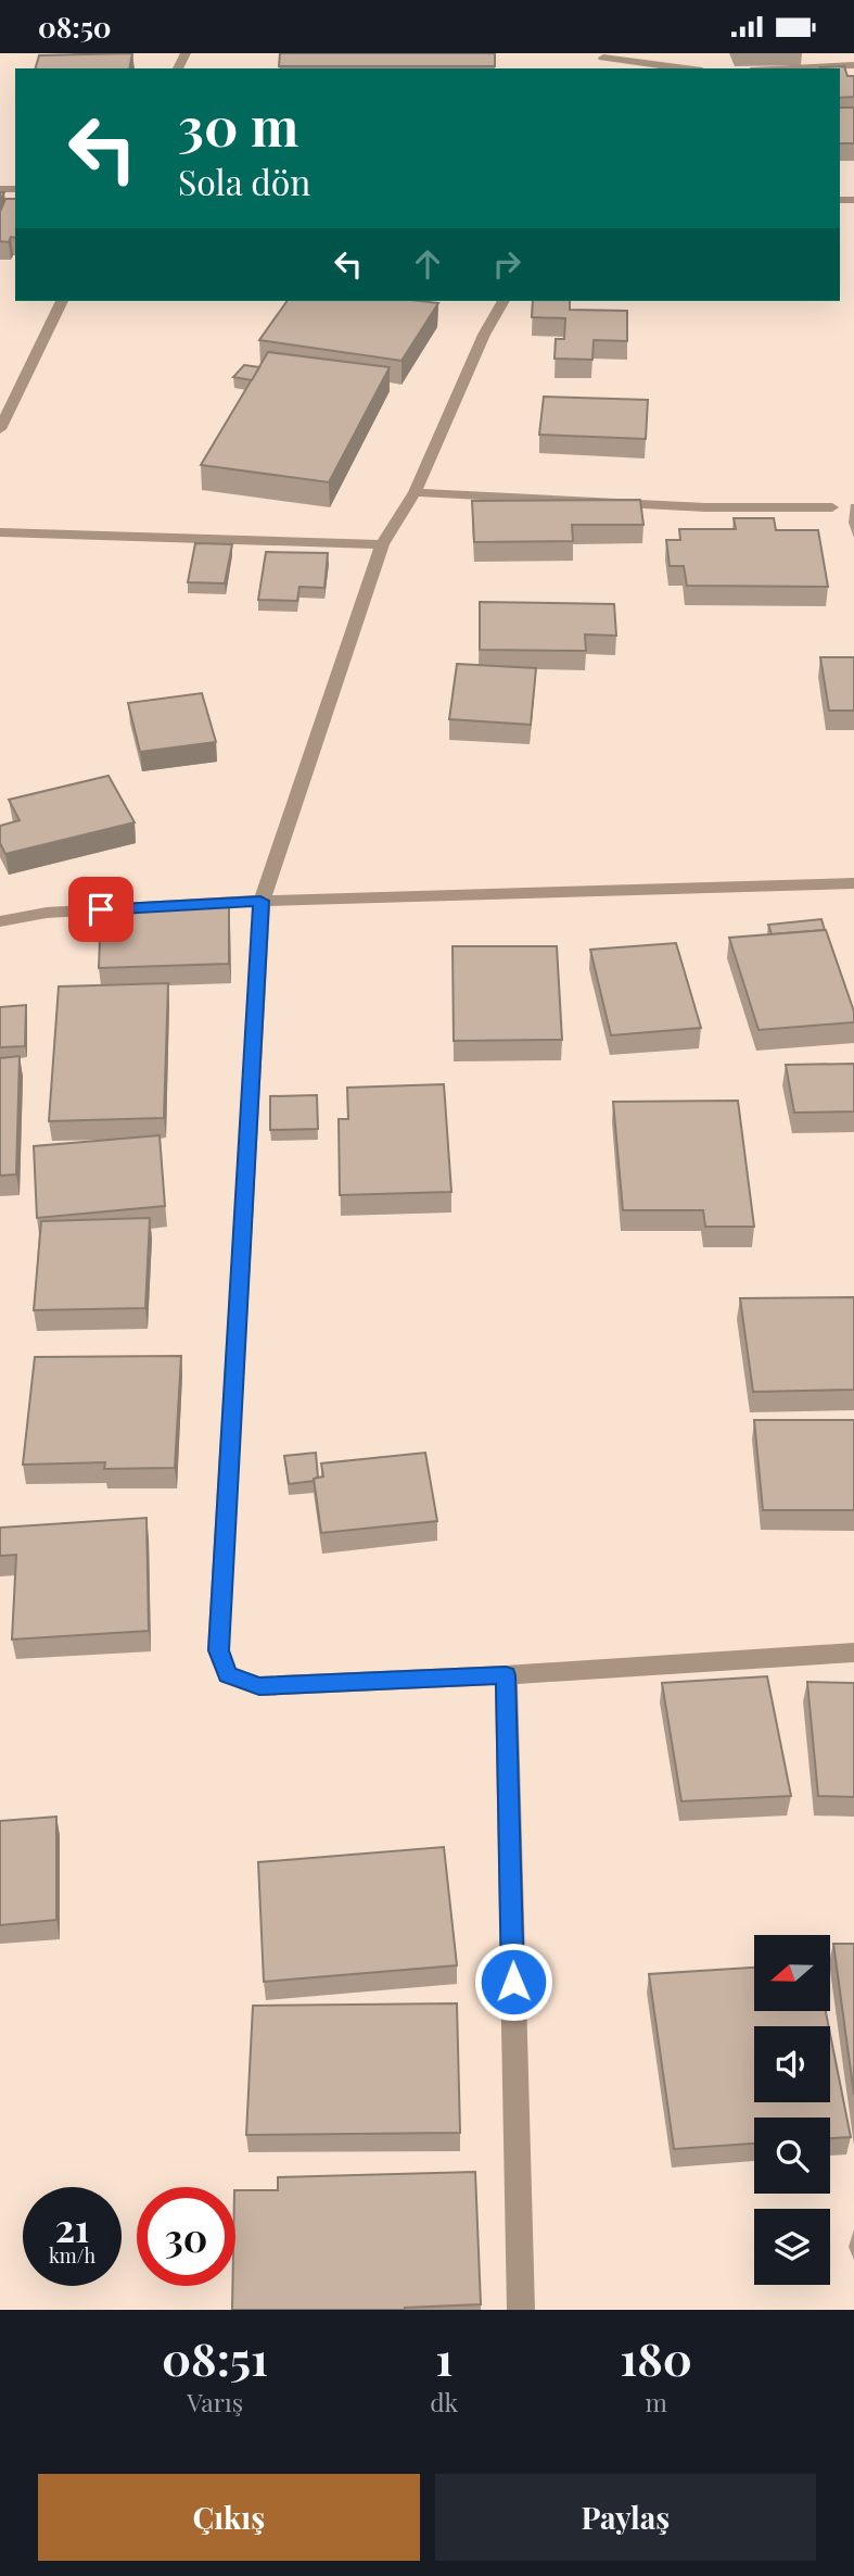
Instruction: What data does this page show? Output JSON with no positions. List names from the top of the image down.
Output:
{
  "north": "left",
  "page": {
    "status": "08:50",
    "turn": ["30 m", "Sola dön"],
    "speed": "21 km/h",
    "limit": "30",
    "eta": [
      "08:51",
      "Varış",
      "1",
      "dk",
      "180",
      "m"
    ],
    "buttons": ["Çıkış", "Paylaş"]
  }
}
